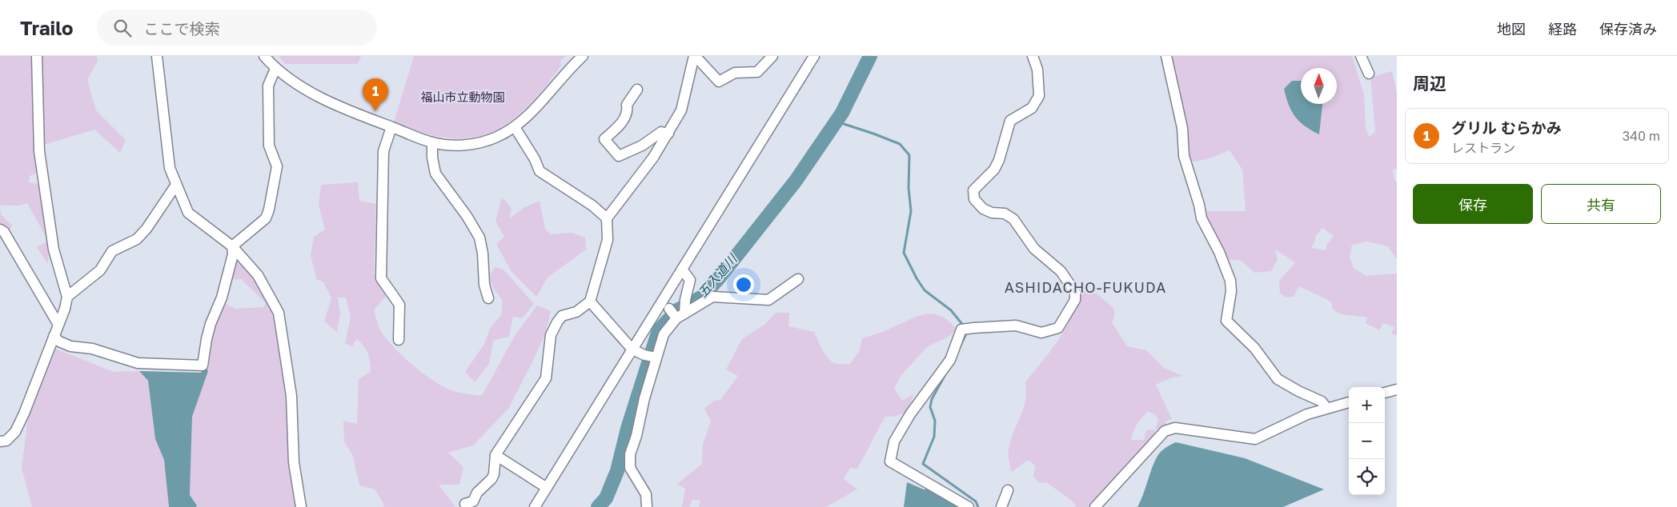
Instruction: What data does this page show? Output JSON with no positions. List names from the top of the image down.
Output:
{
  "districts": ["ASHIDACHO-FUKUDA"],
  "water": ["五入道川"],
  "parks": ["福山市立動物園"],
  "north": "top",
  "page": {
    "header": "Trailo",
    "search": "ここで検索",
    "nav": ["地図", "経路", "保存済み"],
    "heading": "周辺",
    "pins": "1",
    "list": [
      {
        "mark": "1",
        "name": "グリル むらかみ",
        "note": "レストラン",
        "value": "340 m"
      }
    ],
    "buttons": ["保存", "共有"],
    "map_buttons": ["+", "−"]
  }
}
